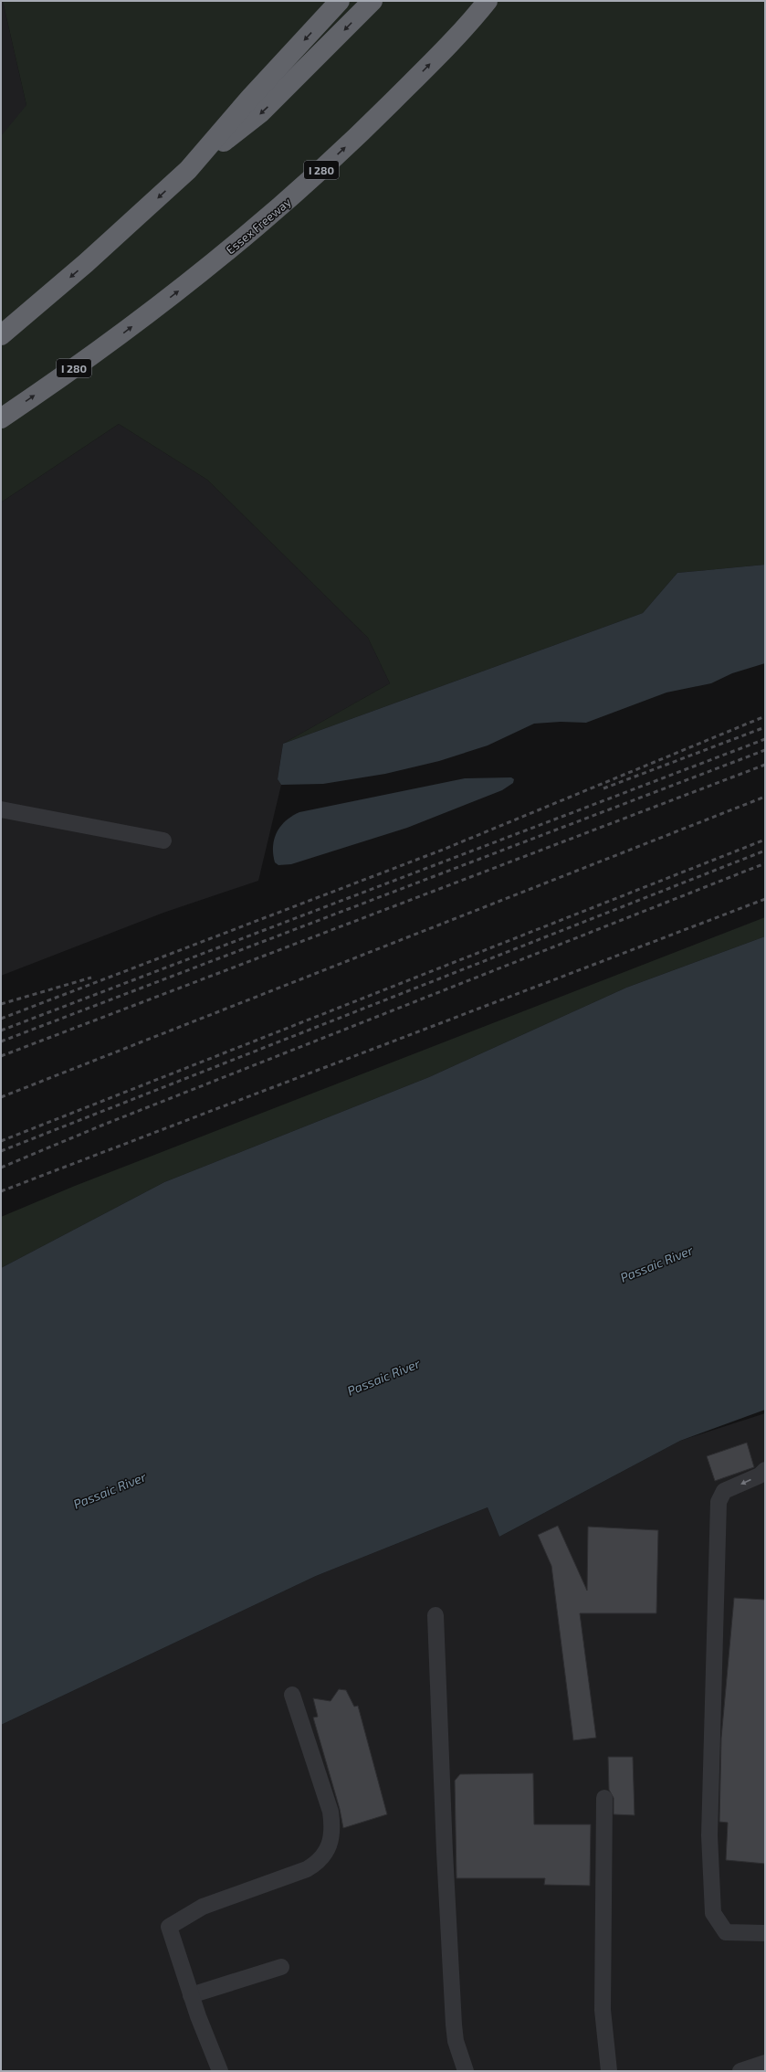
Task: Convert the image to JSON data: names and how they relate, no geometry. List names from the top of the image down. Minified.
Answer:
{"streets":{"highway":["I 280","Essex Freeway"]},"water":["Passaic River"]}
